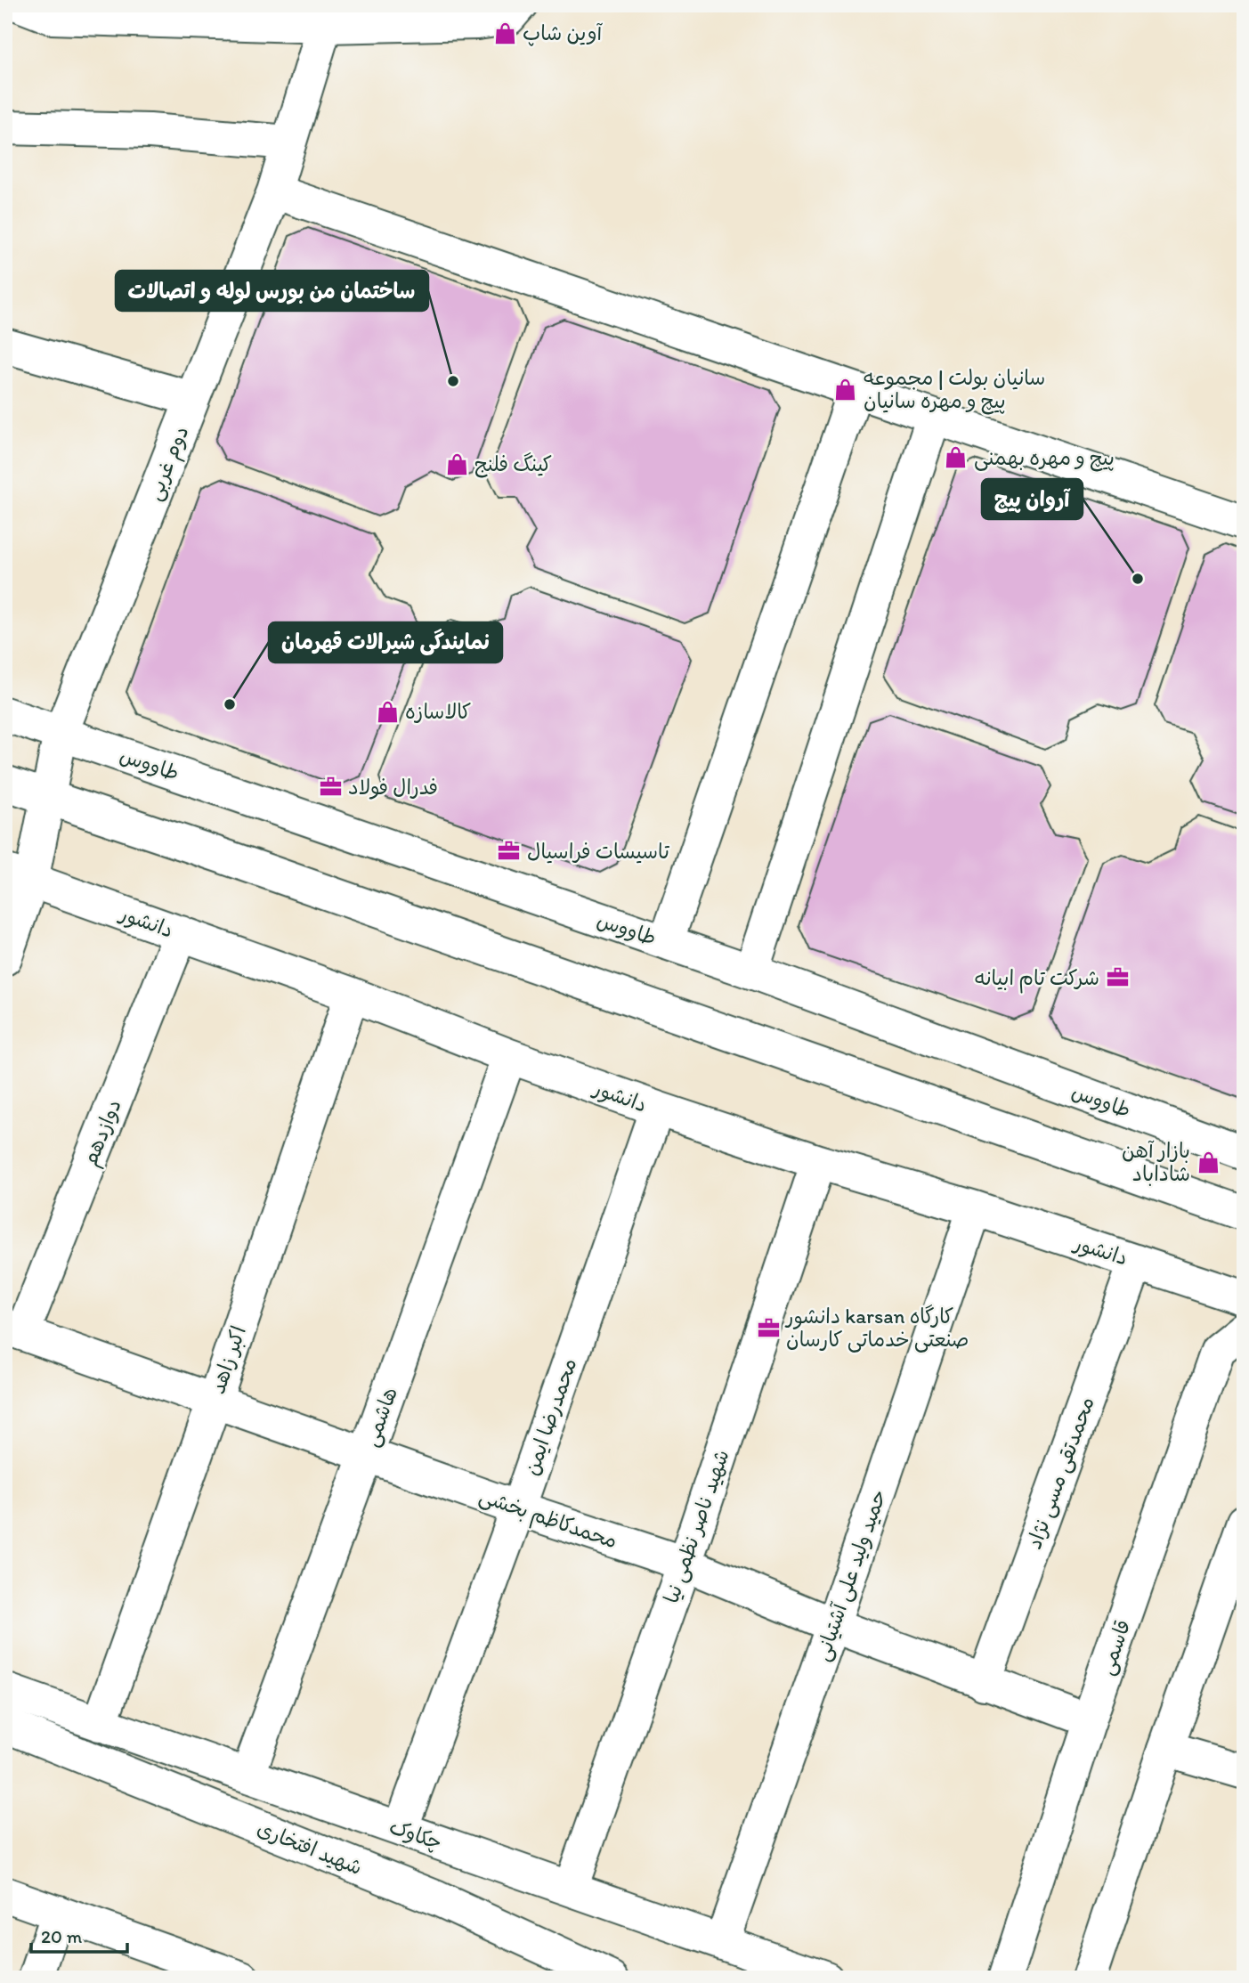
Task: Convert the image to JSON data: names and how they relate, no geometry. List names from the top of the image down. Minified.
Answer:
{"streets":{"street":["دوم غربی","طاووس","دانشور","دوازدهم","اکبر زاهد","هاشمی","محمدرضا ایمن","محمدتقی مسی نژاد","محمدکاظم بخشی","شهید ناصر نظمی نیا","حمید ولید علی آشتیانی","قاسمی","چکاوک","شهید افتخاری"]},"crossings":[["دوم غربی","طاووس"],["دوم غربی","دانشور"],["دانشور","دوازدهم"],["دانشور","اکبر زاهد"],["دانشور","هاشمی"],["دانشور","محمدرضا ایمن"],["دانشور","محمدتقی مسی نژاد"],["دانشور","شهید ناصر نظمی نیا"],["دانشور","حمید ولید علی آشتیانی"],["دوازدهم","محمدکاظم بخشی"],["اکبر زاهد","محمدکاظم بخشی"],["اکبر زاهد","چکاوک"],["هاشمی","محمدکاظم بخشی"],["هاشمی","چکاوک"],["محمدرضا ایمن","محمدکاظم بخشی"],["محمدرضا ایمن","چکاوک"],["محمدتقی مسی نژاد","محمدکاظم بخشی"],["محمدکاظم بخشی","شهید ناصر نظمی نیا"],["محمدکاظم بخشی","حمید ولید علی آشتیانی"],["محمدکاظم بخشی","قاسمی"],["شهید ناصر نظمی نیا","چکاوک"],["حمید ولید علی آشتیانی","چکاوک"]],"places":{"shop":["آوین شاپ","سانیان بولت | مجموعه پیچ و مهره سانیان","پیچ و مهره بهمنی","کینگ فلنج","کالاسازه","بازار آهن شاداباد"],"other":["ساختمان من بورس لوله و اتصالات","آروان پیچ","نمایندگی شیرالات قهرمان"],"office":["فدرال فولاد","تاسیسات فراسیال","شرکت تام ابیانه","دانشور karsan کارگاه صنعتی خدماتی کارسان"]},"scale_bar":"20 m"}
